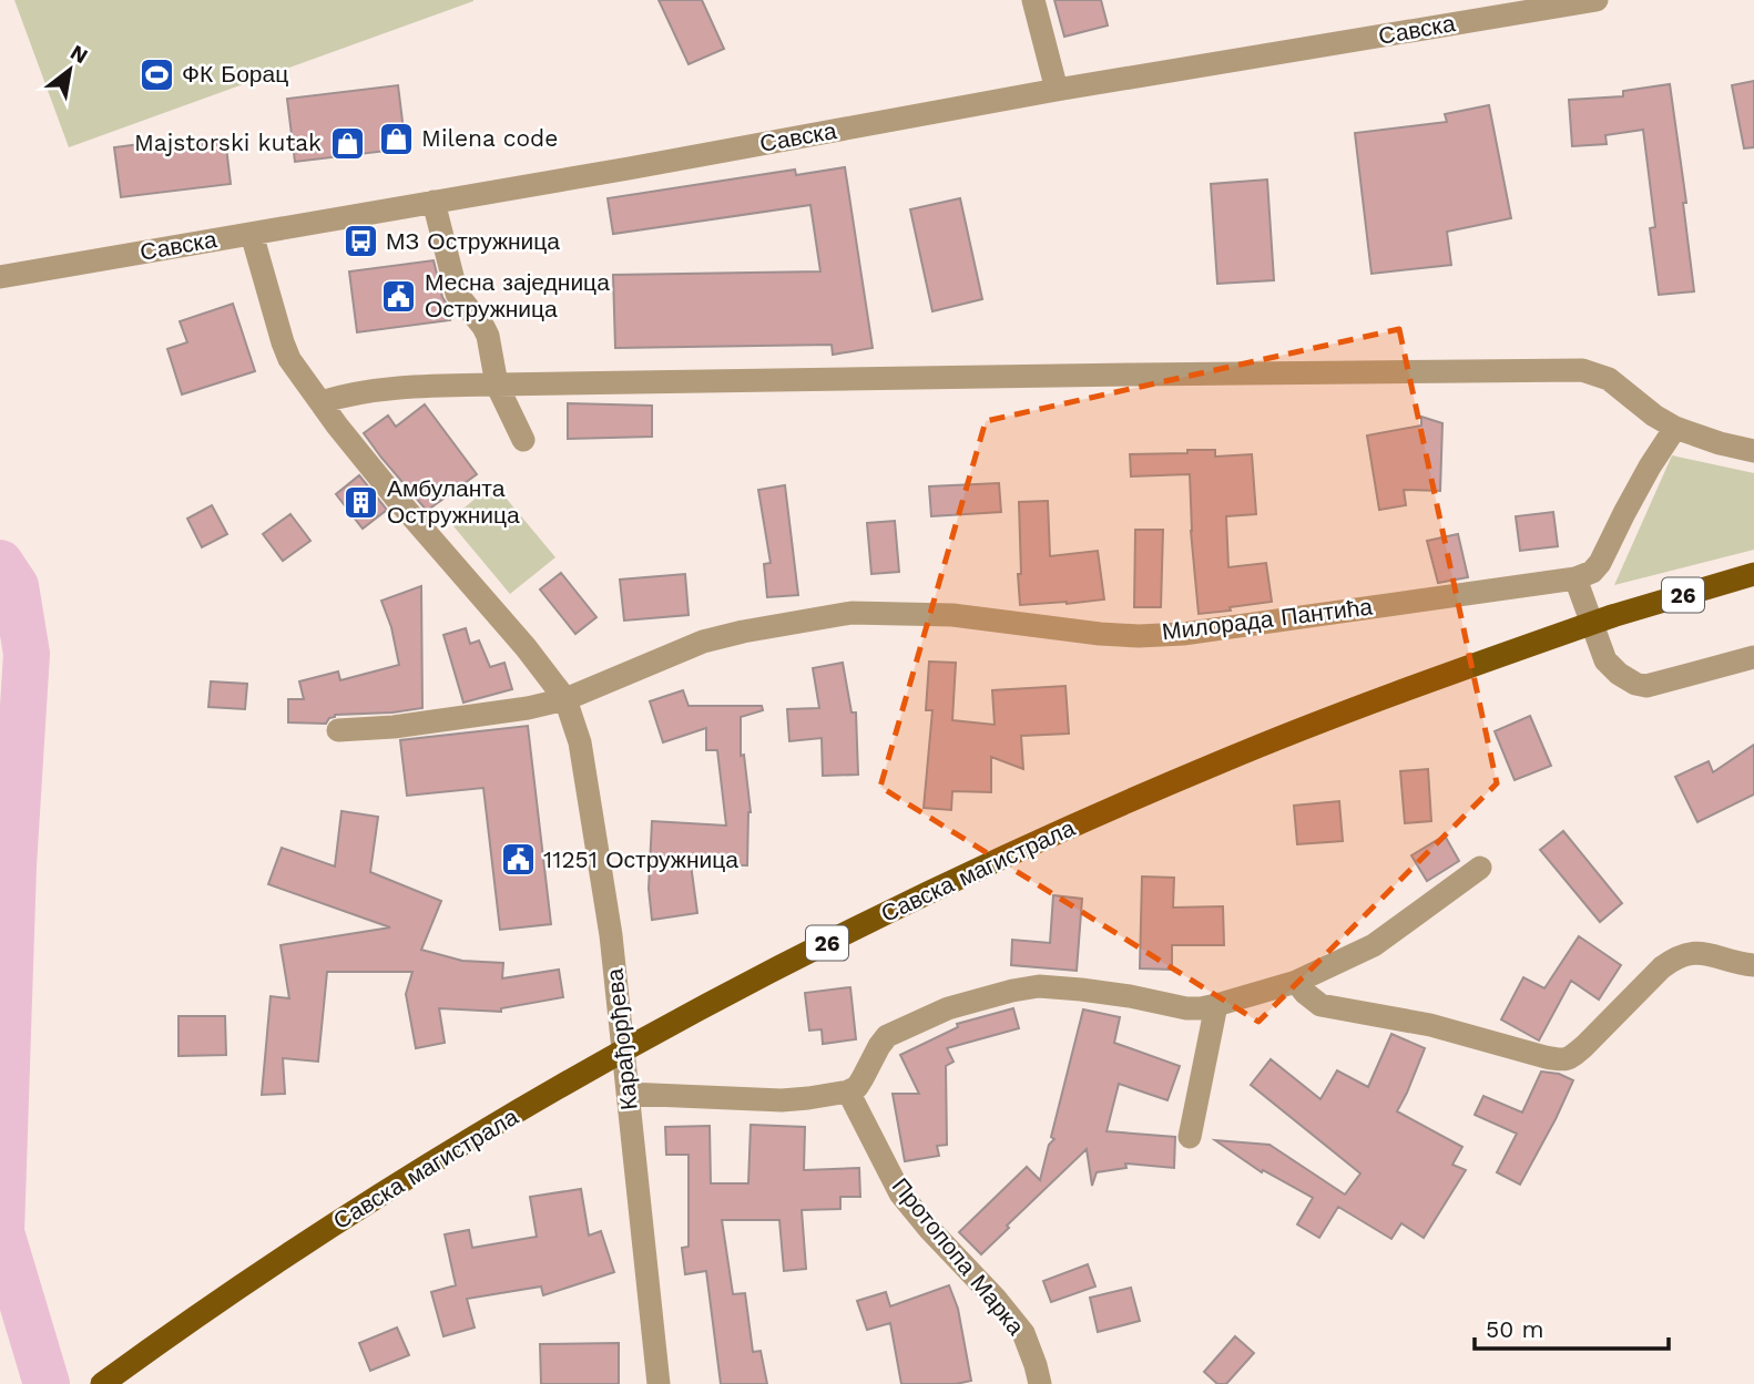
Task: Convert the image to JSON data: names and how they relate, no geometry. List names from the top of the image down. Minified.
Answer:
{"streets":{"main road":["26","Савска магистрала"],"street":["Савска","Милорада Пантића","Карађорђева","Протопопа Марка"]},"crossings":[["Савска","Карађорђева"],["Милорада Пантића","Карађорђева"]],"places":{"sports":["ФК Борац"],"shop":["Milena code","Majstorski kutak"],"bus stop":["МЗ Остружница"],"public building":["Месна заједница Остружница","11251 Остружница"],"building":["Амбуланта Остружница"]},"scale_bar":"50 m","north":"top right"}
